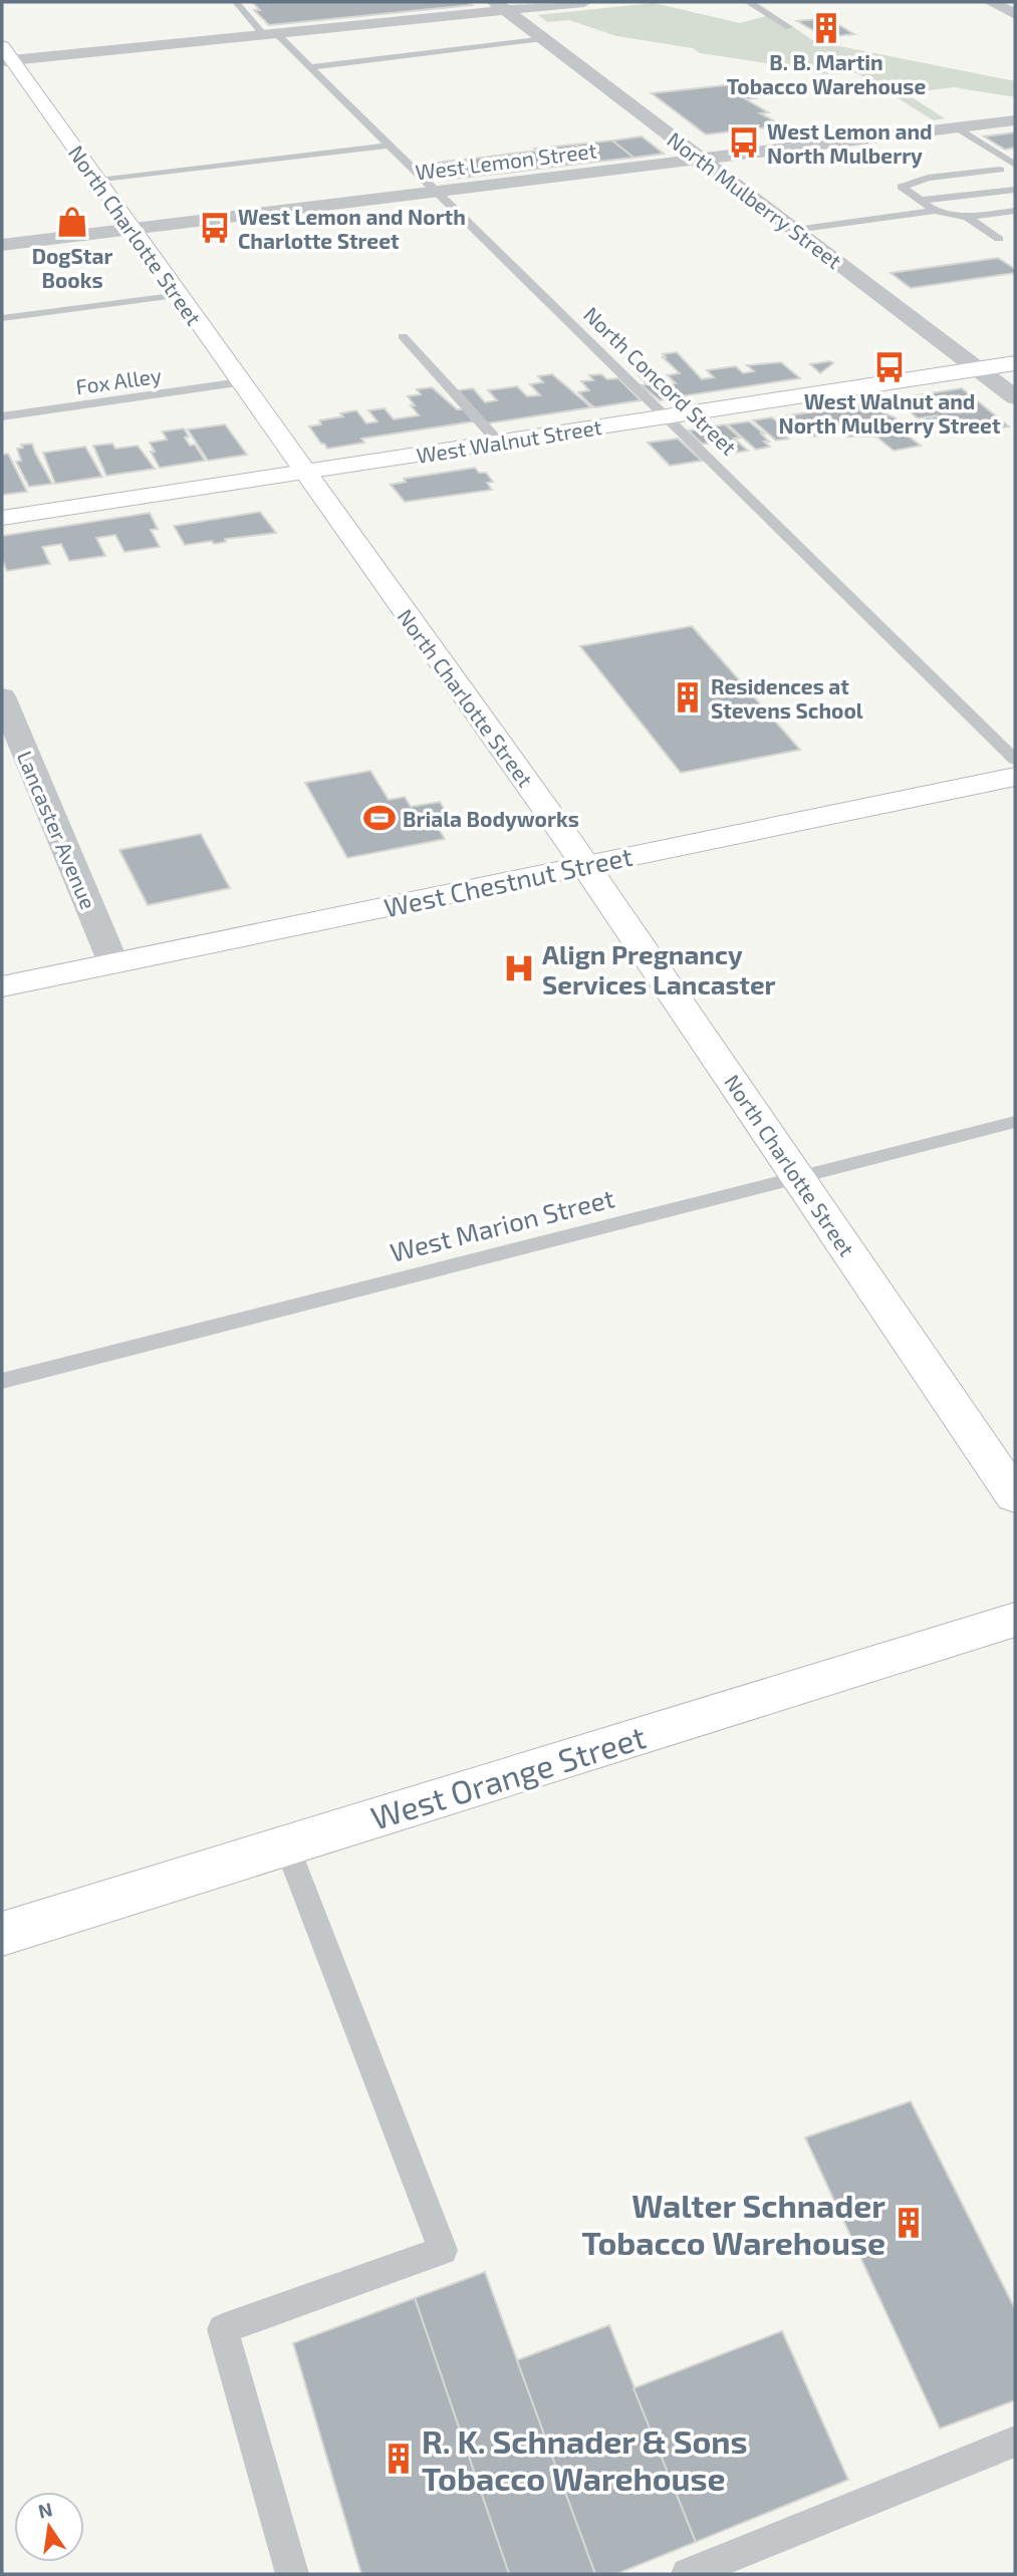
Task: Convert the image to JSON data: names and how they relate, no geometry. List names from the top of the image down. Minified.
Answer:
{"streets":{"main road":["North Charlotte Street","West Walnut Street","West Chestnut Street","West Orange Street"],"street":["West Lemon Street","North Mulberry Street","Lancaster Avenue"],"lane":["Fox Alley","North Concord Street","West Marion Street"]},"crossings":[["West Lemon Street","North Mulberry Street"],["West Lemon Street","North Charlotte Street"],["West Lemon Street","North Concord Street"],["North Mulberry Street","West Walnut Street"],["North Charlotte Street","Fox Alley"],["North Charlotte Street","West Walnut Street"],["North Charlotte Street","West Chestnut Street"],["North Charlotte Street","West Marion Street"],["North Concord Street","West Walnut Street"],["Lancaster Avenue","West Chestnut Street"]],"places":{"building":["B. B. Martin Tobacco Warehouse","Residences at Stevens School","Walter Schnader Tobacco Warehouse","R. K. Schnader & Sons Tobacco Warehouse"],"bus stop":["West Lemon and North Mulberry","West Lemon and North Charlotte Street","West Walnut and North Mulberry Street"],"shop":["DogStar Books"],"sports":["Briala Bodyworks"],"hospital":["Align Pregnancy Services Lancaster"]},"north":"top"}
